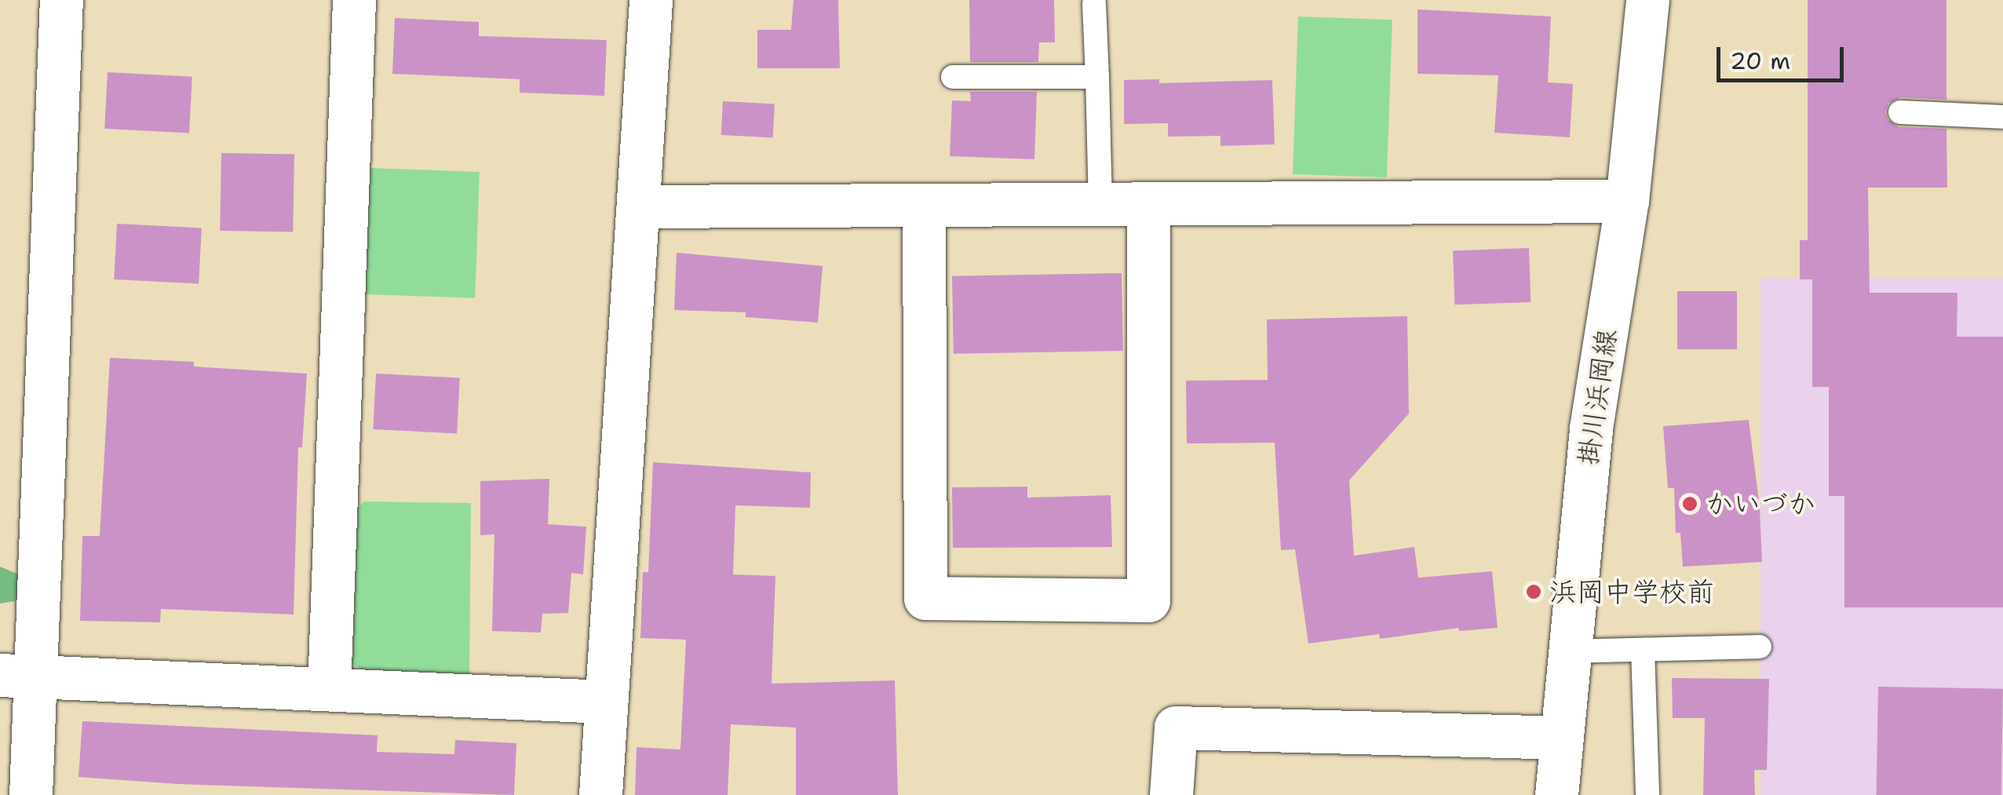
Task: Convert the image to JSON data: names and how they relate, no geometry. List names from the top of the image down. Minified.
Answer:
{"streets":{"street":["掛川浜岡線"]},"places":["かいづか","浜岡中学校前"],"scale_bar":"20 m"}
